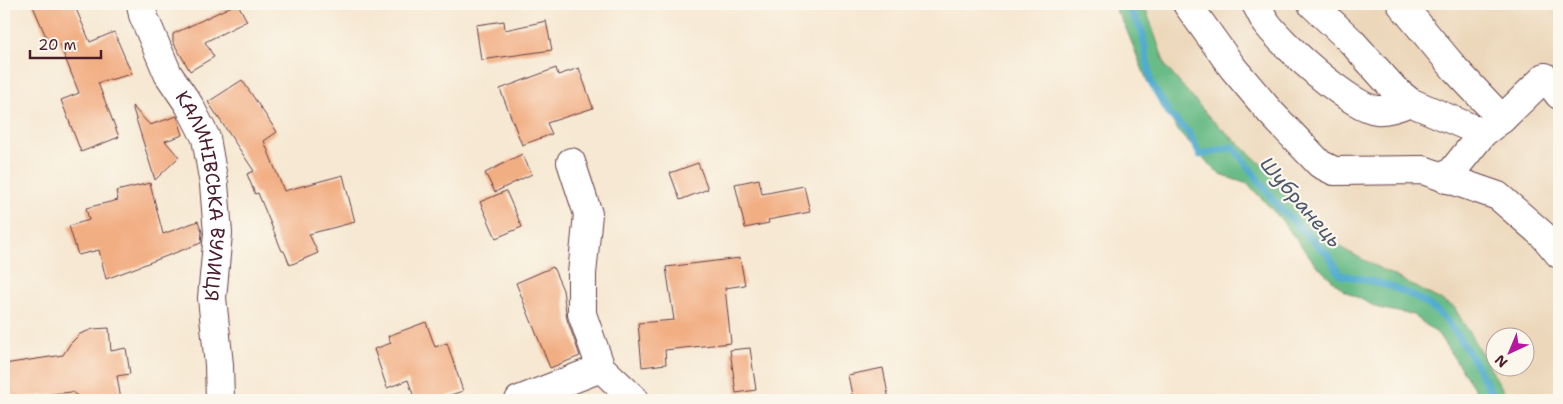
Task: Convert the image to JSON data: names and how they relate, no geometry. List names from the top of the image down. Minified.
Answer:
{"streets":{"street":["КАЛИНІВСЬКА ВУЛИЦЯ"]},"water":["Шубранець"],"scale_bar":"20 m","north":"bottom left"}
